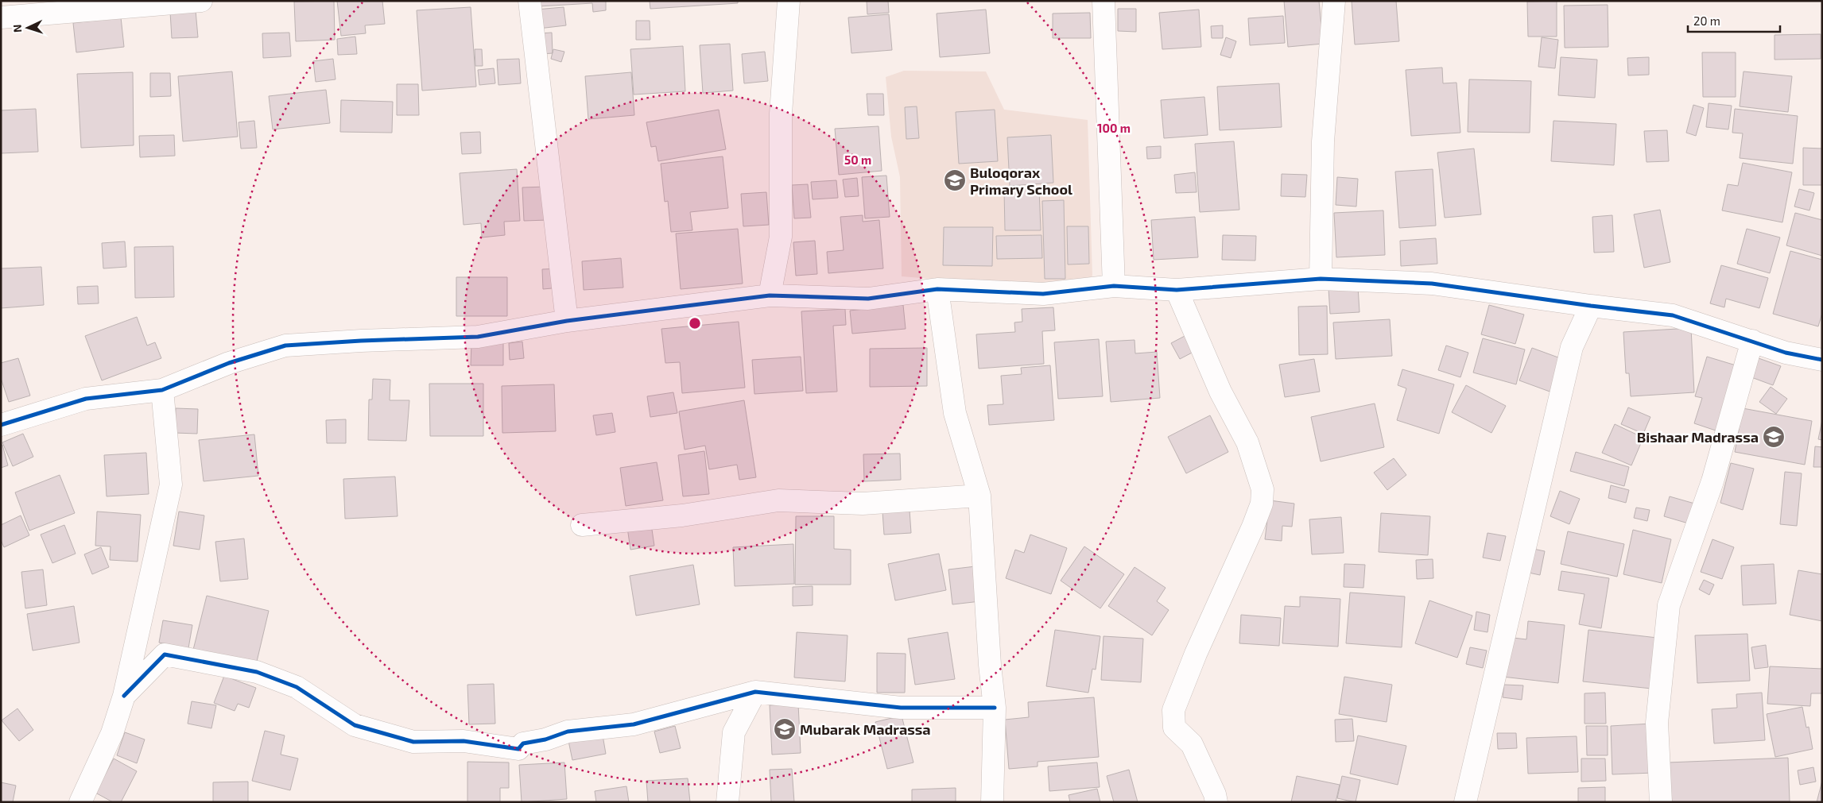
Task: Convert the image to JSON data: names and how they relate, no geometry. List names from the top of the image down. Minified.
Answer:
{"places":{"school or university":["Buloqorax Primary School","Bishaar Madrassa","Mubarak Madrassa"]},"scale_bar":"20 m","north":"left","rings":["100 m","50 m"]}
